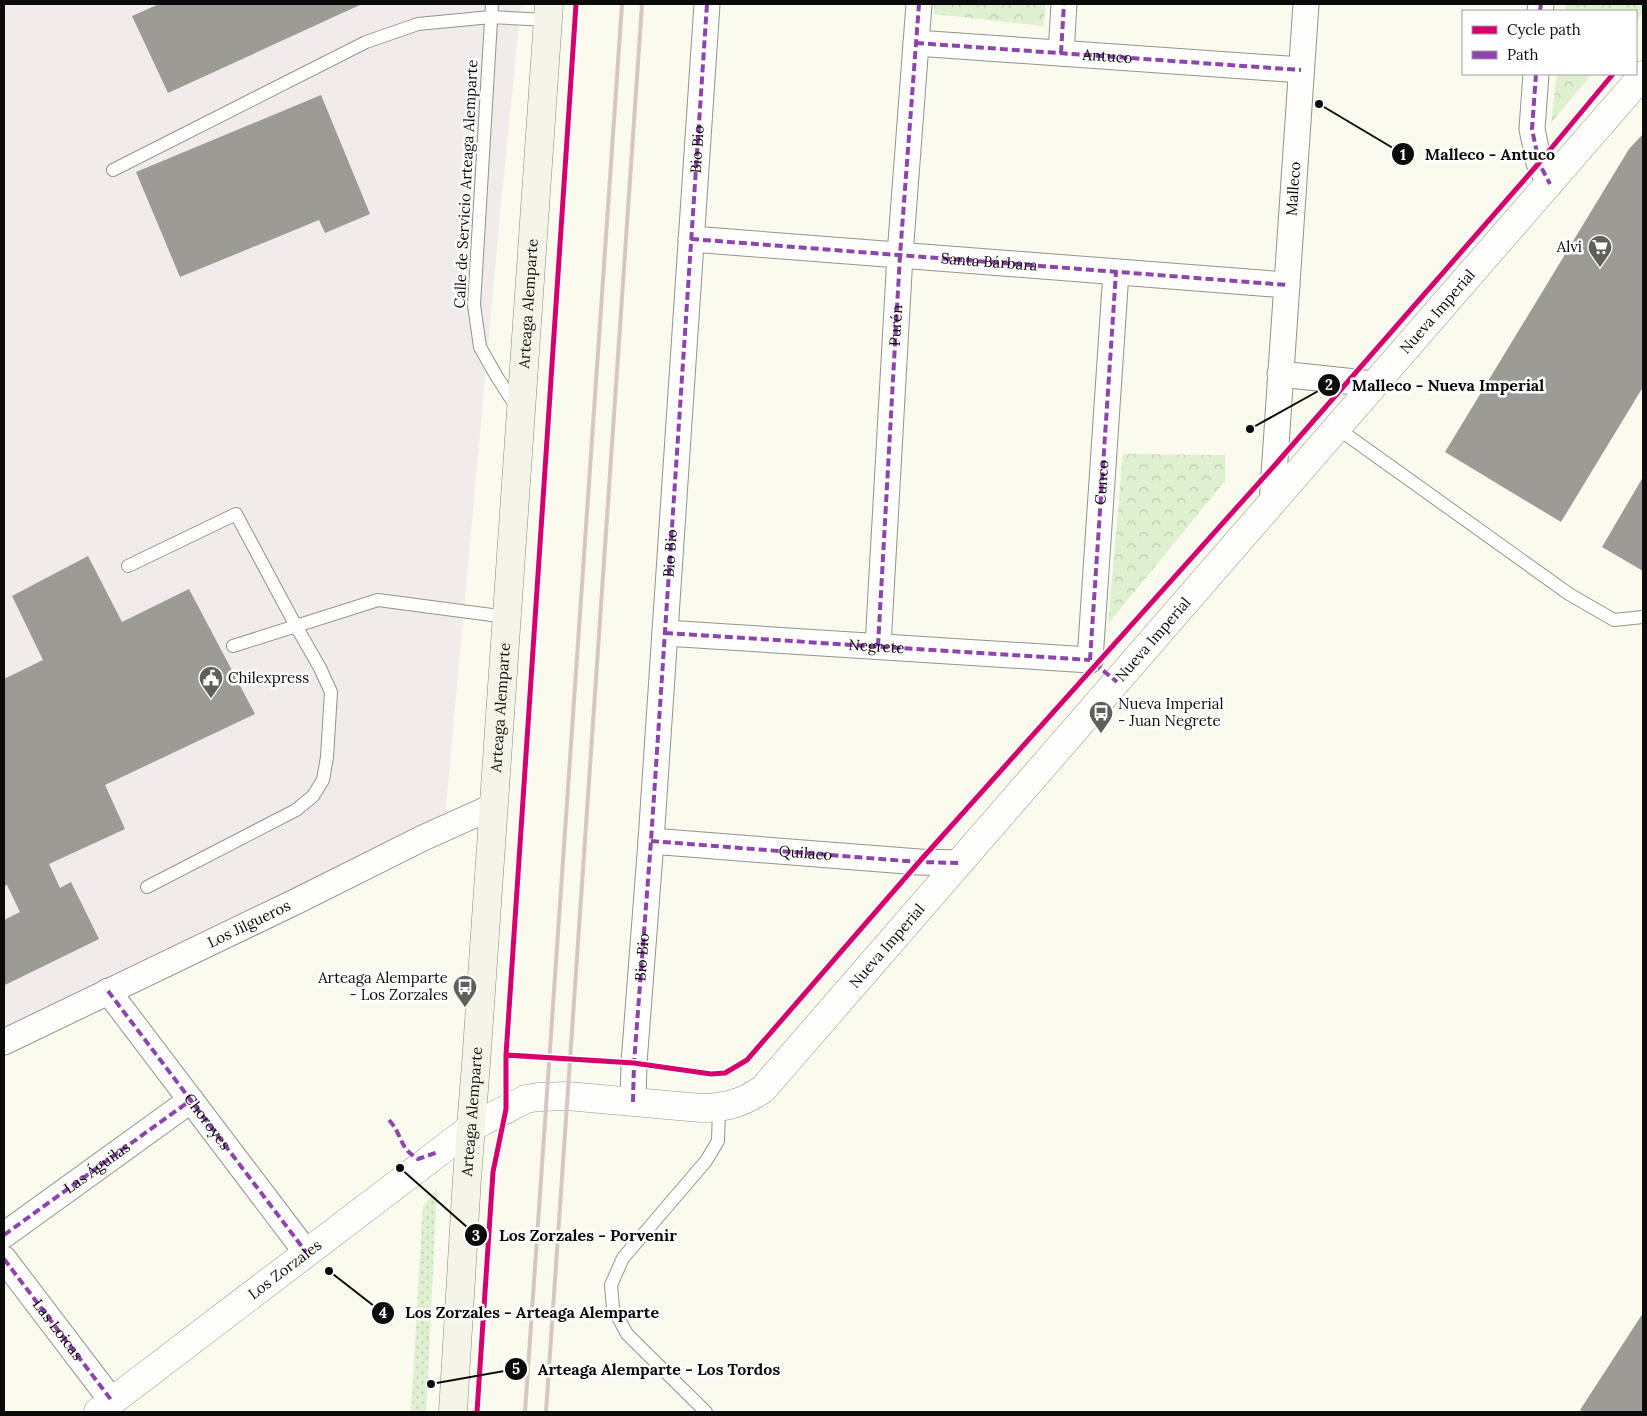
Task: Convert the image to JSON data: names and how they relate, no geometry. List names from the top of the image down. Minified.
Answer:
{"streets":{"main road":["Arteaga Alemparte"],"street":["Antuco","Bio Bio","Malleco","Santa Bárbara","Nueva Imperial","Purén","Cunco","Negrete","Quilaco","Los Jilgueros","Choroyes","Las Águilas","Los Zorzales","Las Loicas"],"lane":["Calle de Servicio Arteaga Alemparte"]},"crossings":[["Antuco","Malleco"],["Antuco","Purén"],["Bio Bio","Santa Bárbara"],["Bio Bio","Nueva Imperial"],["Bio Bio","Negrete"],["Bio Bio","Quilaco"],["Calle de Servicio Arteaga Alemparte","Arteaga Alemparte"],["Malleco","Santa Bárbara"],["Malleco","Nueva Imperial"],["Santa Bárbara","Purén"],["Santa Bárbara","Cunco"],["Arteaga Alemparte","Nueva Imperial"],["Arteaga Alemparte","Los Jilgueros"],["Arteaga Alemparte","Los Zorzales"],["Nueva Imperial","Quilaco"],["Nueva Imperial","Los Zorzales"],["Purén","Negrete"],["Cunco","Negrete"],["Los Jilgueros","Choroyes"],["Choroyes","Las Águilas"],["Choroyes","Los Zorzales"],["Los Zorzales","Las Loicas"]],"places":{"other":["Malleco - Antuco","Malleco - Nueva Imperial","Los Zorzales - Porvenir","Los Zorzales - Arteaga Alemparte","Arteaga Alemparte - Los Tordos"],"supermarket":["Alvi"],"public building":["Chilexpress"],"bus stop":["Nueva Imperial - Juan Negrete","Arteaga Alemparte - Los Zorzales"]},"legend":["Cycle path","Path"]}
